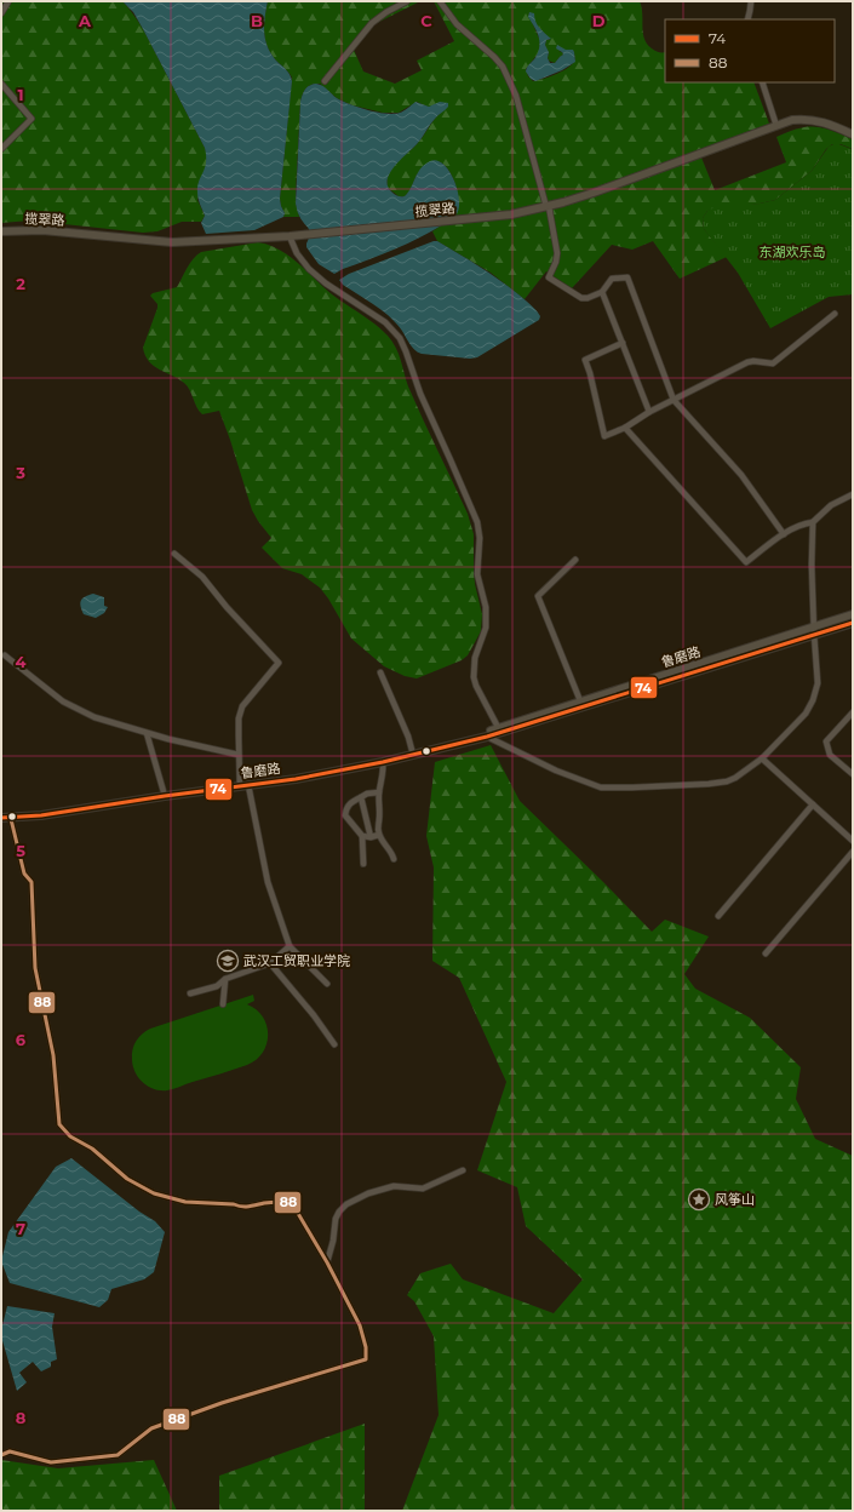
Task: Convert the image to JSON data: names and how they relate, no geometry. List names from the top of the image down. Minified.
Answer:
{"streets":{"street":["揽翠路","鲁磨路"]},"parks":["东湖欢乐岛"],"places":{"school or university":["武汉工贸职业学院"],"place":["风筝山"]},"lines":["transit line 74","transit line 88"],"legend":["74","88"],"grid":{"columns":["A","B","C","D"],"rows":["1","2","3","4","5","6","7","8"]}}
